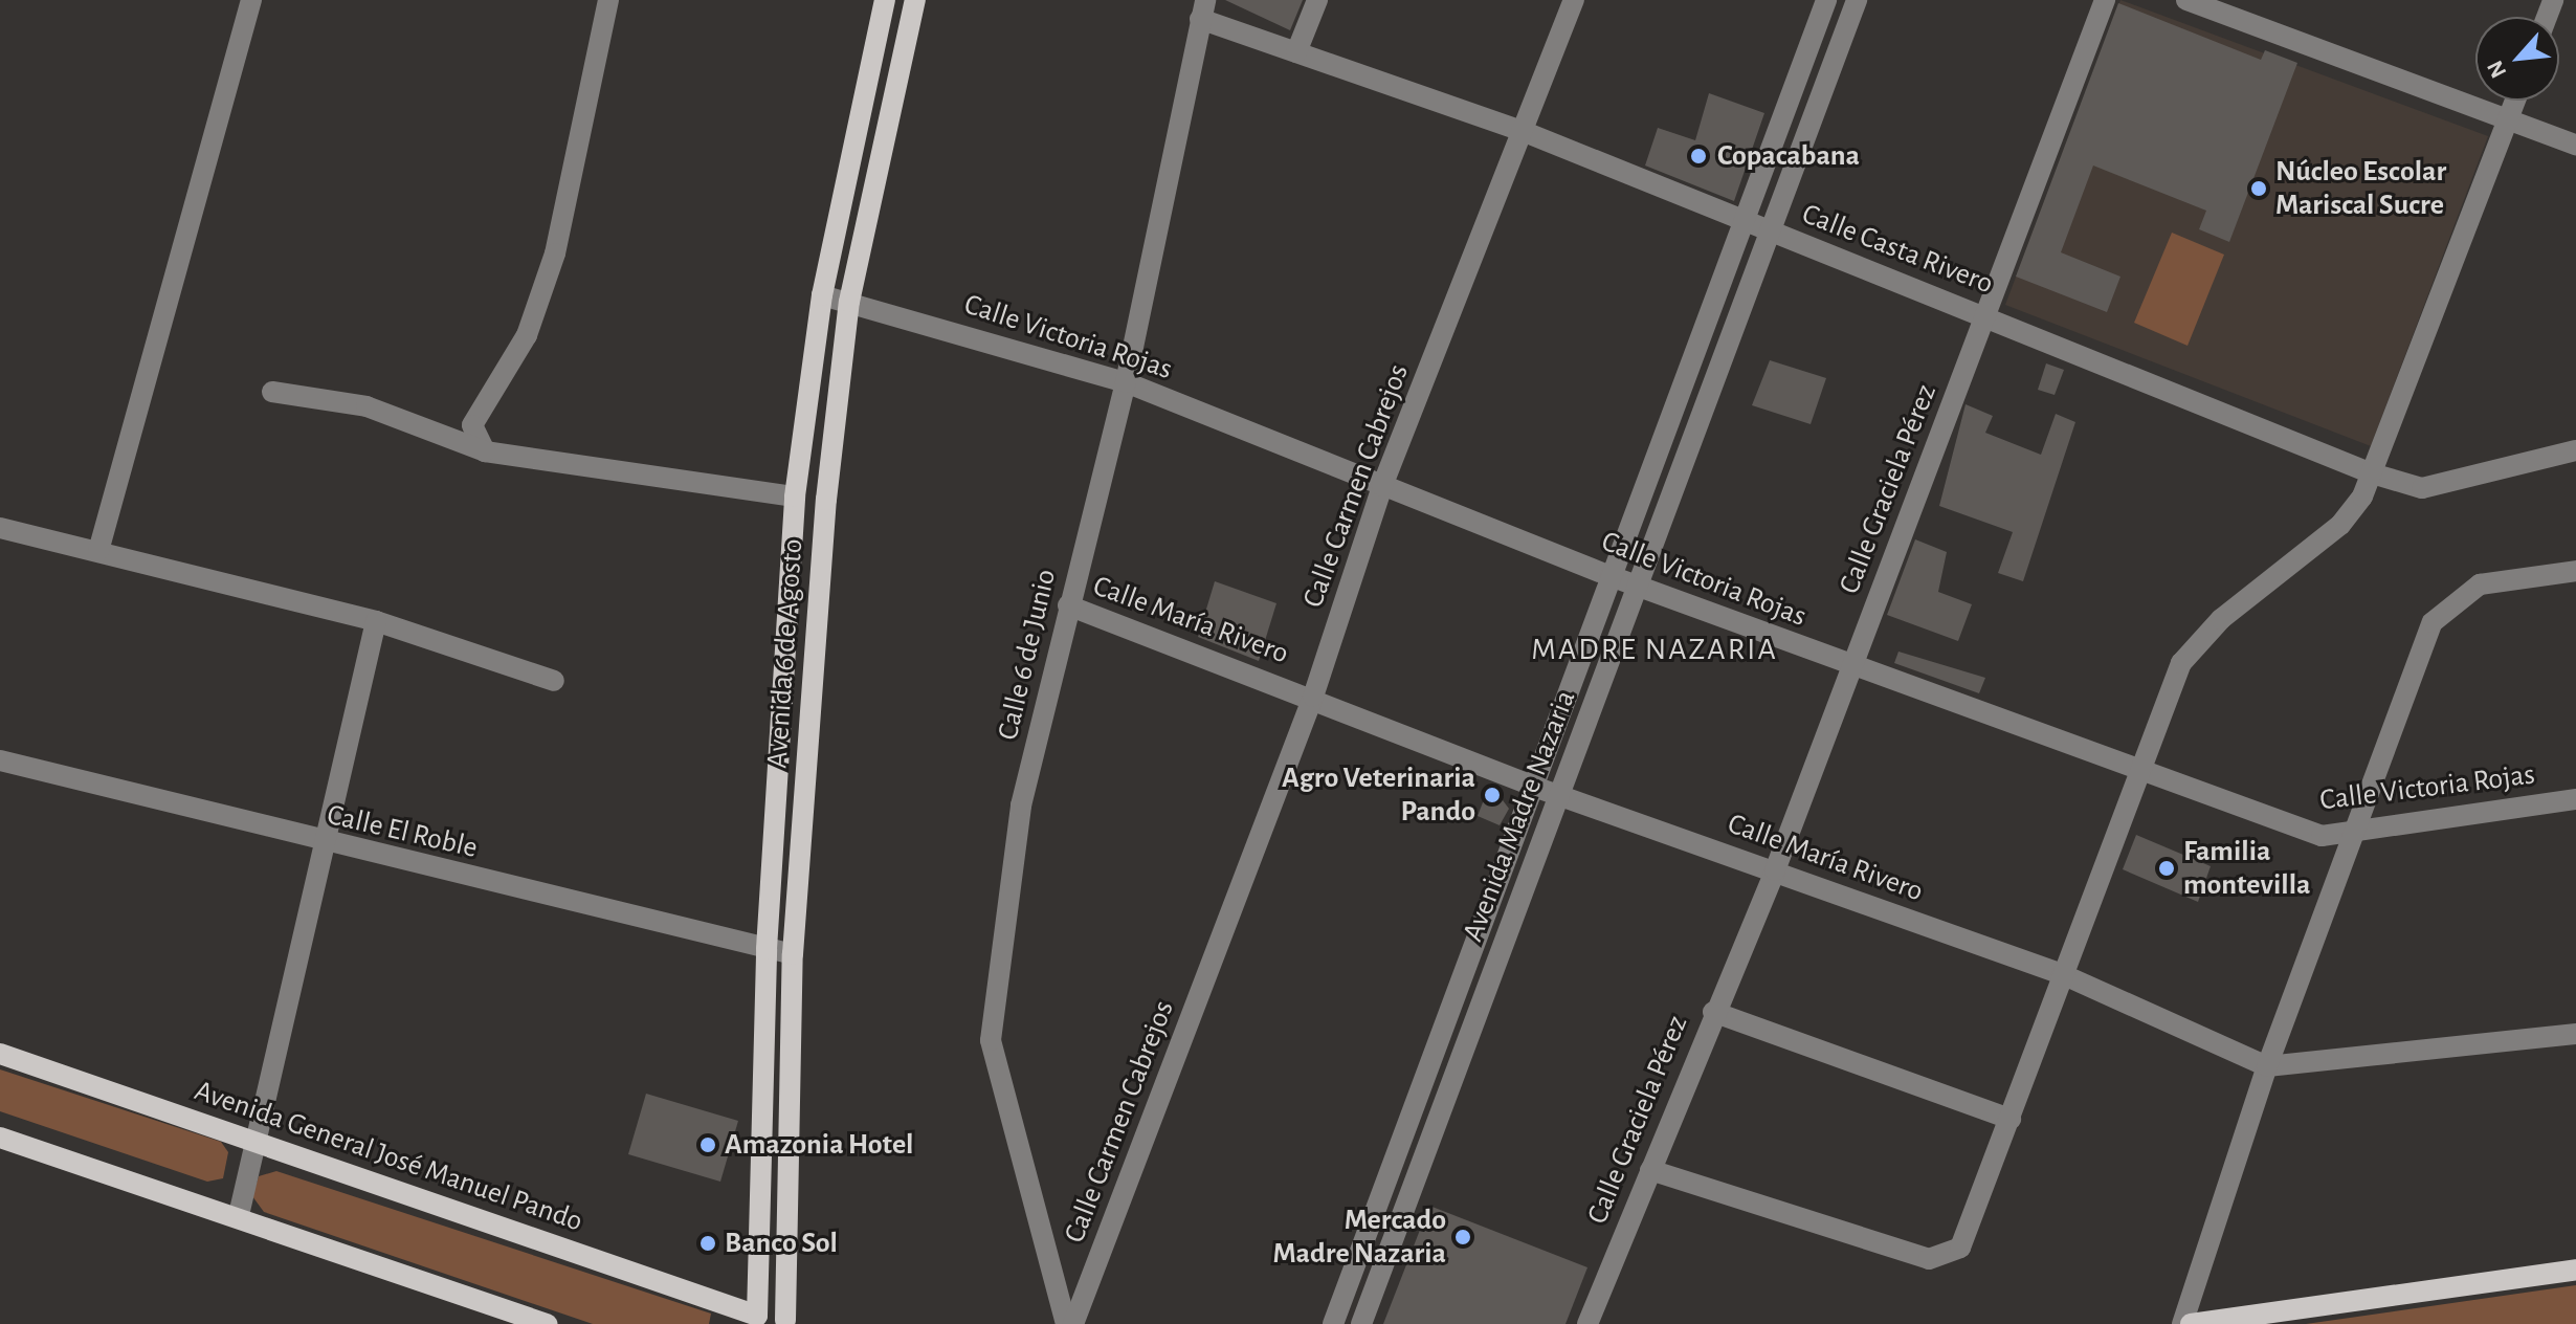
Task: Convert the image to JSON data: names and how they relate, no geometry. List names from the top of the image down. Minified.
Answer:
{"streets":{"main road":["Avenida 6 de Agosto","Avenida General José Manuel Pando"],"street":["Calle Casta Rivero","Calle Victoria Rojas","Calle Carmen Cabrejos","Calle Graciela Pérez","Calle María Rivero","Calle 6 de Junio","Avenida Madre Nazaria","Calle El Roble"]},"crossings":[["Calle Casta Rivero","Calle Carmen Cabrejos"],["Calle Casta Rivero","Calle Graciela Pérez"],["Calle Casta Rivero","Calle 6 de Junio"],["Calle Casta Rivero","Avenida Madre Nazaria"],["Calle Victoria Rojas","Calle Carmen Cabrejos"],["Calle Victoria Rojas","Calle Graciela Pérez"],["Calle Victoria Rojas","Avenida 6 de Agosto"],["Calle Victoria Rojas","Calle 6 de Junio"],["Calle Victoria Rojas","Avenida Madre Nazaria"],["Calle Carmen Cabrejos","Calle María Rivero"],["Calle Graciela Pérez","Calle María Rivero"],["Calle María Rivero","Calle 6 de Junio"],["Calle María Rivero","Avenida Madre Nazaria"],["Avenida 6 de Agosto","Calle El Roble"],["Avenida 6 de Agosto","Avenida General José Manuel Pando"]],"districts":["MADRE NAZARIA"],"places":["Copacabana","Núcleo Escolar Mariscal Sucre","Agro Veterinaria Pando","Familia montevilla","Amazonia Hotel","Mercado Madre Nazaria","Banco Sol"],"north":"bottom left"}
